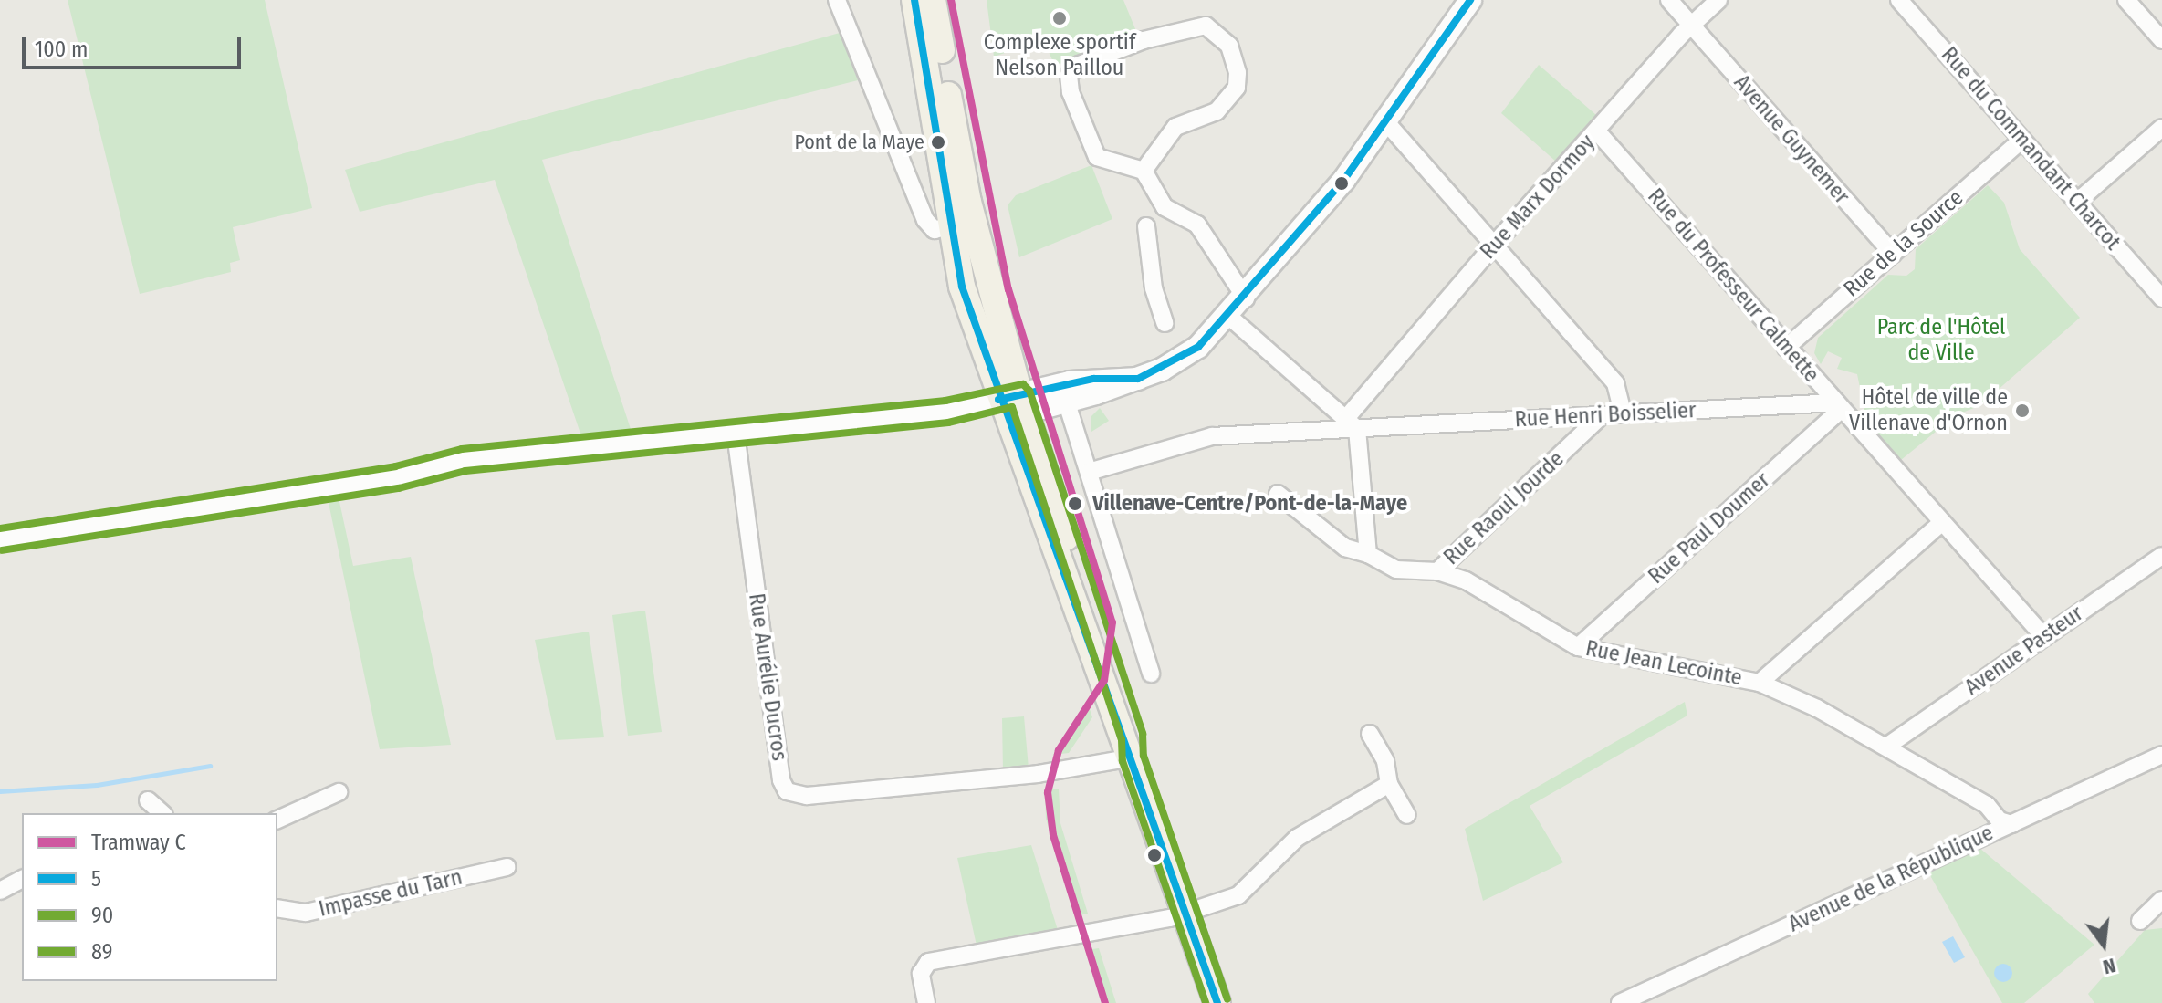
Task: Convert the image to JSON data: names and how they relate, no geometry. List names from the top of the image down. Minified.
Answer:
{"streets":{"street":["Avenue Guynemer","Rue du Commandant Charcot","Rue Marx Dormoy","Rue de la Source","Rue du Professeur Calmette","Rue Henri Boisselier","Rue Raoul Jourde","Rue Paul Doumer","Avenue Pasteur","Rue Jean Lecointe","Rue Aurélie Ducros","Avenue de la République","Impasse du Tarn"]},"crossings":[["Avenue Guynemer","Rue Marx Dormoy"],["Avenue Guynemer","Rue de la Source"],["Rue du Commandant Charcot","Rue de la Source"],["Rue Marx Dormoy","Rue du Professeur Calmette"],["Rue Marx Dormoy","Rue Henri Boisselier"],["Rue de la Source","Rue du Professeur Calmette"],["Rue du Professeur Calmette","Rue Henri Boisselier"],["Rue du Professeur Calmette","Rue Paul Doumer"],["Rue du Professeur Calmette","Avenue Pasteur"],["Rue Henri Boisselier","Rue Raoul Jourde"],["Rue Henri Boisselier","Rue Paul Doumer"],["Rue Raoul Jourde","Rue Jean Lecointe"],["Rue Paul Doumer","Rue Jean Lecointe"],["Avenue Pasteur","Rue Jean Lecointe"],["Rue Jean Lecointe","Avenue de la République"]],"parks":["Parc de l'Hôtel de Ville"],"places":["Complexe sportif Nelson Paillou","Pont de la Maye","Hôtel de ville de Villenave d'Ornon","Villenave-Centre/Pont-de-la-Maye"],"lines":["tram line C","transit line 5","transit line 89","transit line 90"],"legend":["Tramway C","5","90","89"],"scale_bar":"100 m","north":"bottom"}
